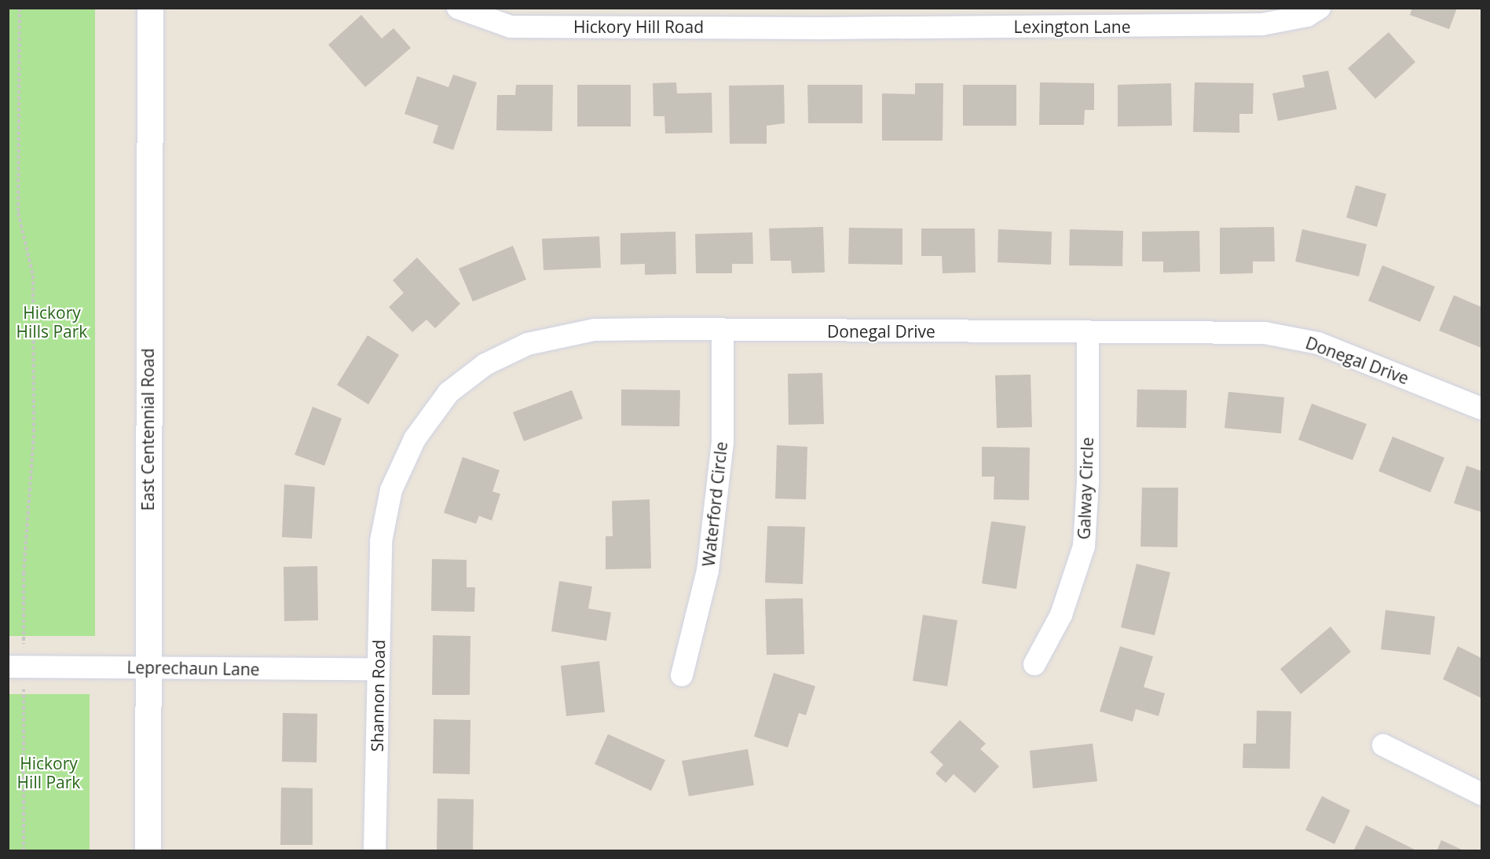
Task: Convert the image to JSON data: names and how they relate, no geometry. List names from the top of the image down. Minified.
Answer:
{"streets":{"street":["Hickory Hill Road","Lexington Lane","Donegal Drive","East Centennial Road","Galway Circle","Waterford Circle","Leprechaun Lane","Shannon Road"]},"crossings":[["Hickory Hill Road","Lexington Lane"],["Donegal Drive","Galway Circle"],["Donegal Drive","Waterford Circle"],["Donegal Drive","Shannon Road"],["East Centennial Road","Leprechaun Lane"],["Leprechaun Lane","Shannon Road"]],"parks":["Hickory Hills Park","Hickory Hill Park"]}
